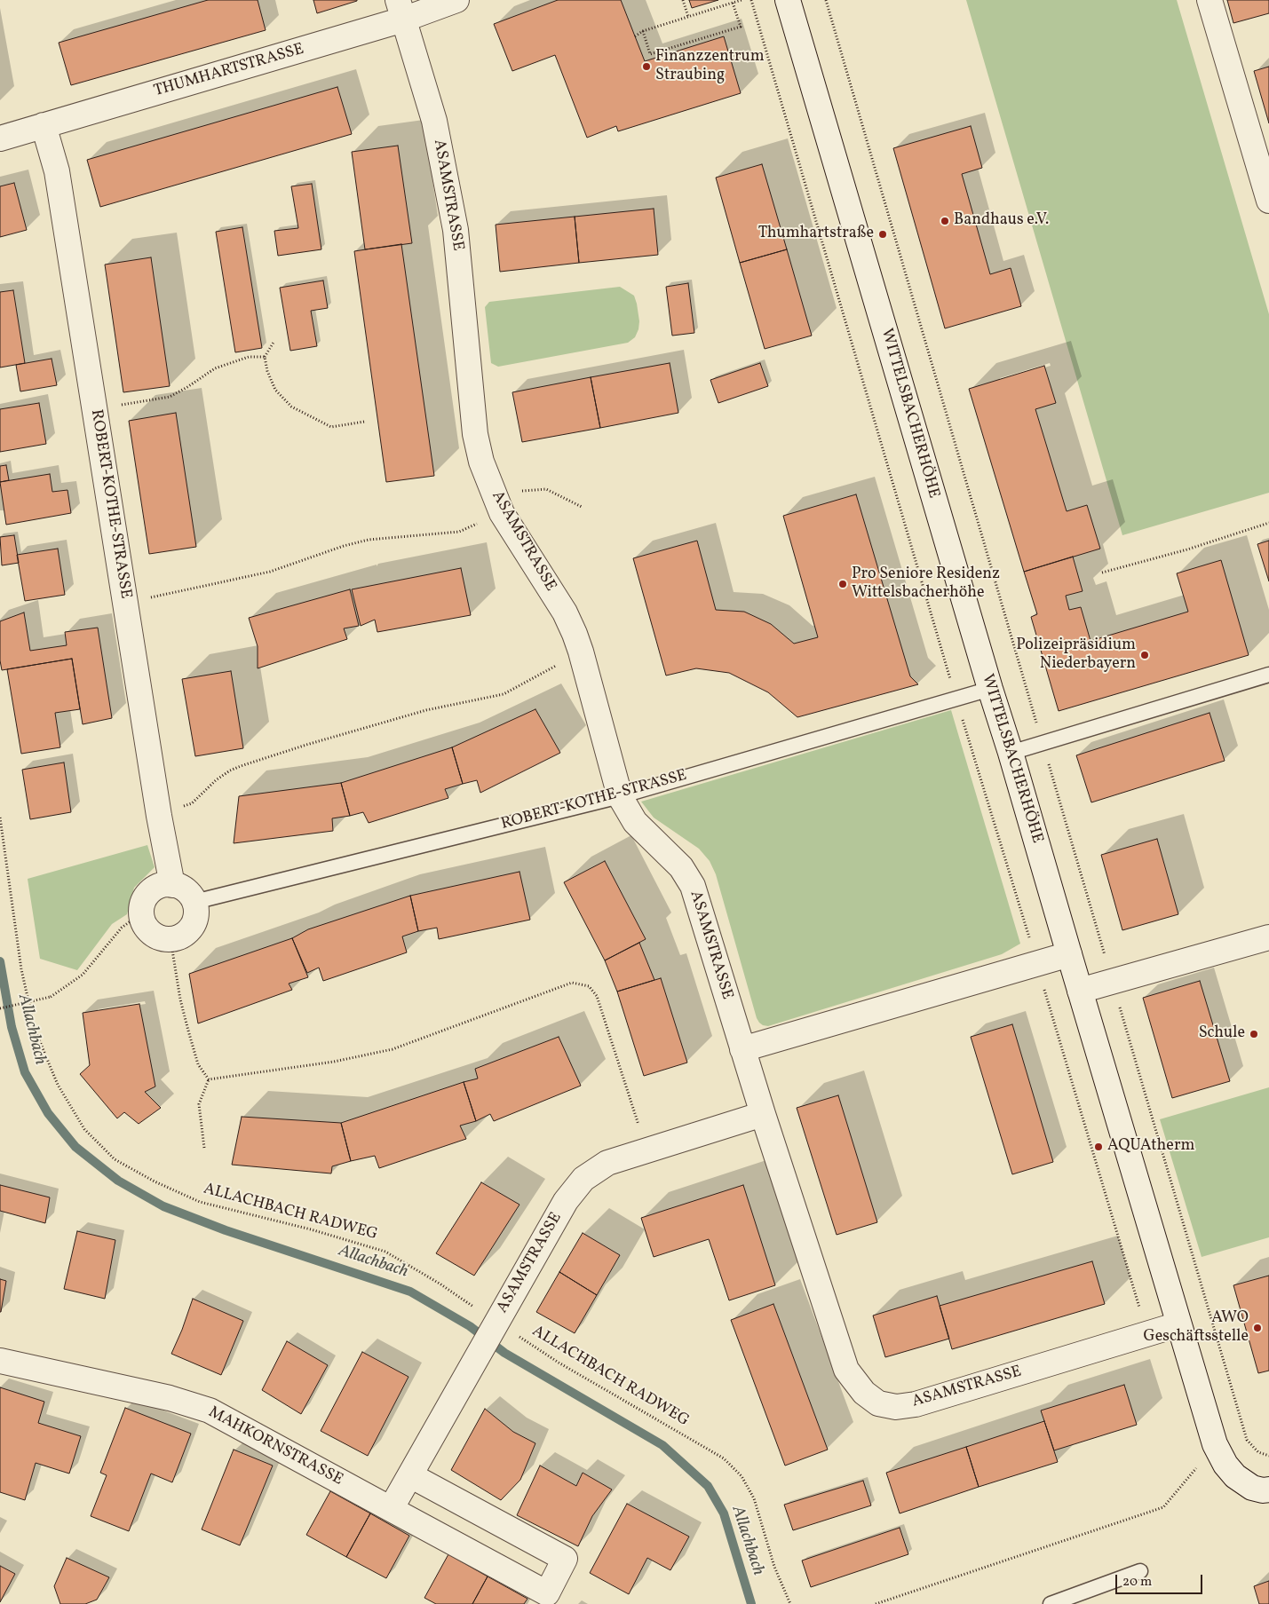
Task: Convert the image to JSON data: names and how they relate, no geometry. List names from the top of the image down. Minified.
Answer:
{"streets":{"street":["THUMHARTSTRASSE","ASAMSTRASSE","WITTELSBACHERHÖHE","ROBERT-KOTHE-STRASSE","MAHKORNSTRASSE"],"path":["ALLACHBACH RADWEG"]},"crossings":[["THUMHARTSTRASSE","ASAMSTRASSE"],["THUMHARTSTRASSE","ROBERT-KOTHE-STRASSE"],["ASAMSTRASSE","WITTELSBACHERHÖHE"],["ASAMSTRASSE","ROBERT-KOTHE-STRASSE"],["ASAMSTRASSE","ALLACHBACH RADWEG"],["WITTELSBACHERHÖHE","ROBERT-KOTHE-STRASSE"]],"water":["Allachbach"],"places":["Finanzzentrum Straubing","Bandhaus e.V.","Thumhartstraße","Pro Seniore Residenz Wittelsbacherhöhe","Polizeipräsidium Niederbayern","Schule","AQUAtherm","AWO Geschäftsstelle"],"scale_bar":"20 m"}
